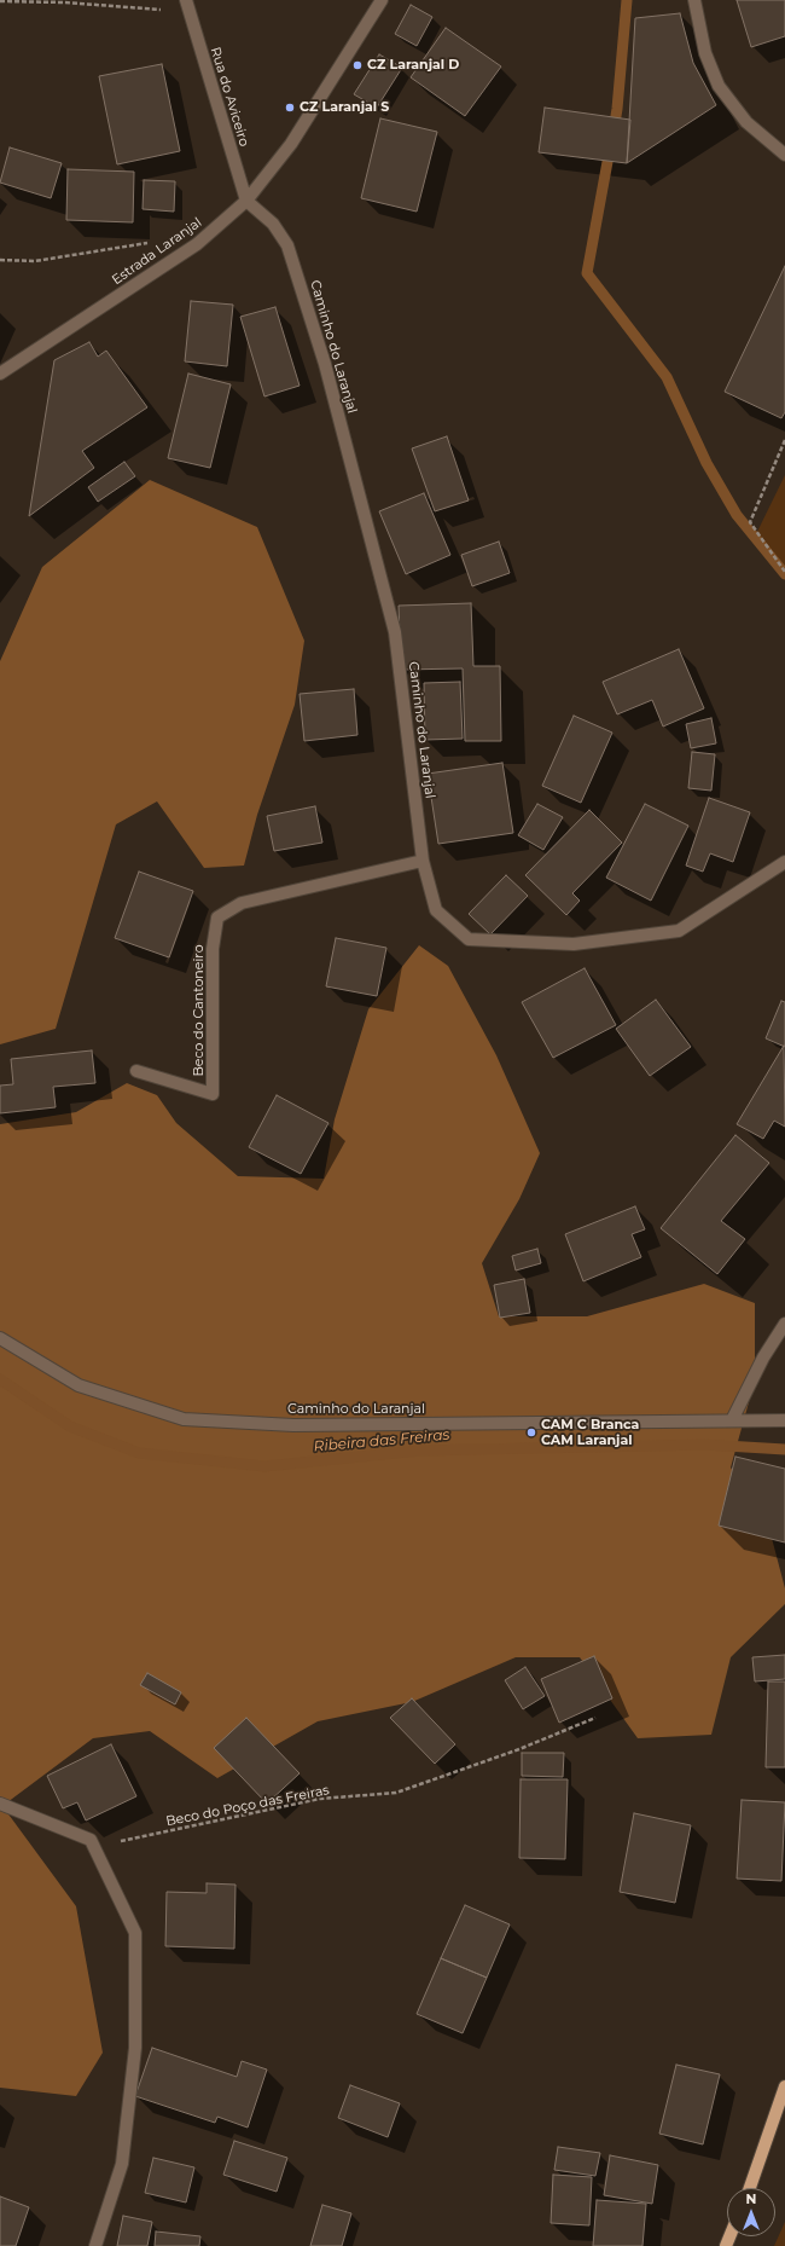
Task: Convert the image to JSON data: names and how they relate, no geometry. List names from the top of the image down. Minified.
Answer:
{"streets":{"street":["Rua do Aviceiro","Estrada Laranjal","Caminho do Laranjal","Beco do Cantoneiro"],"path":["Beco do Poço das Freiras"]},"crossings":[["Rua do Aviceiro","Estrada Laranjal"],["Rua do Aviceiro","Caminho do Laranjal"],["Estrada Laranjal","Caminho do Laranjal"],["Caminho do Laranjal","Beco do Cantoneiro"]],"water":["Ribeira das Freiras"],"places":["CZ Laranjal D","CZ Laranjal S","CAM C Branca CAM Laranjal"],"north":"top"}
